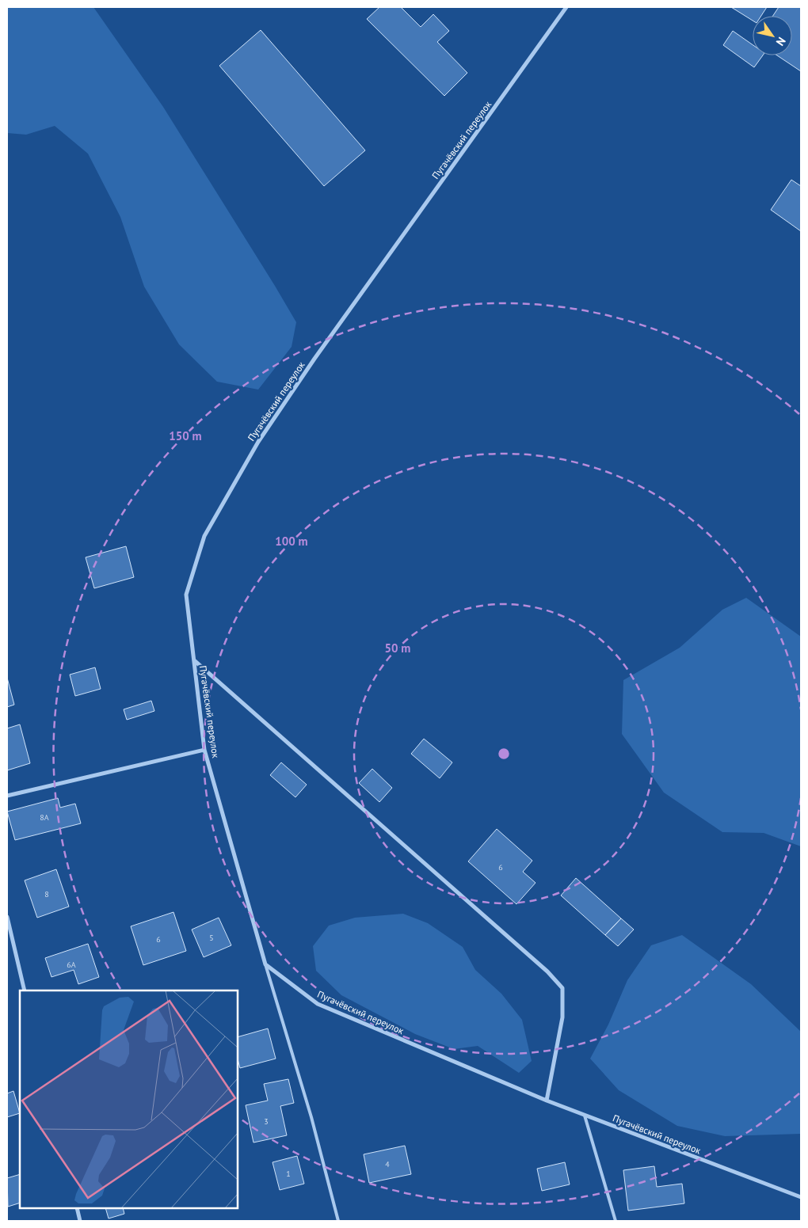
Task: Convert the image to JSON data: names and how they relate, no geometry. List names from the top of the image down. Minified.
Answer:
{"streets":{"street":["Пугачёвский переулок"]},"house_numbers":["8А","6","8","5","6","6А","3","4","1"],"north":"bottom right","rings":["150 m","100 m","50 m"]}
